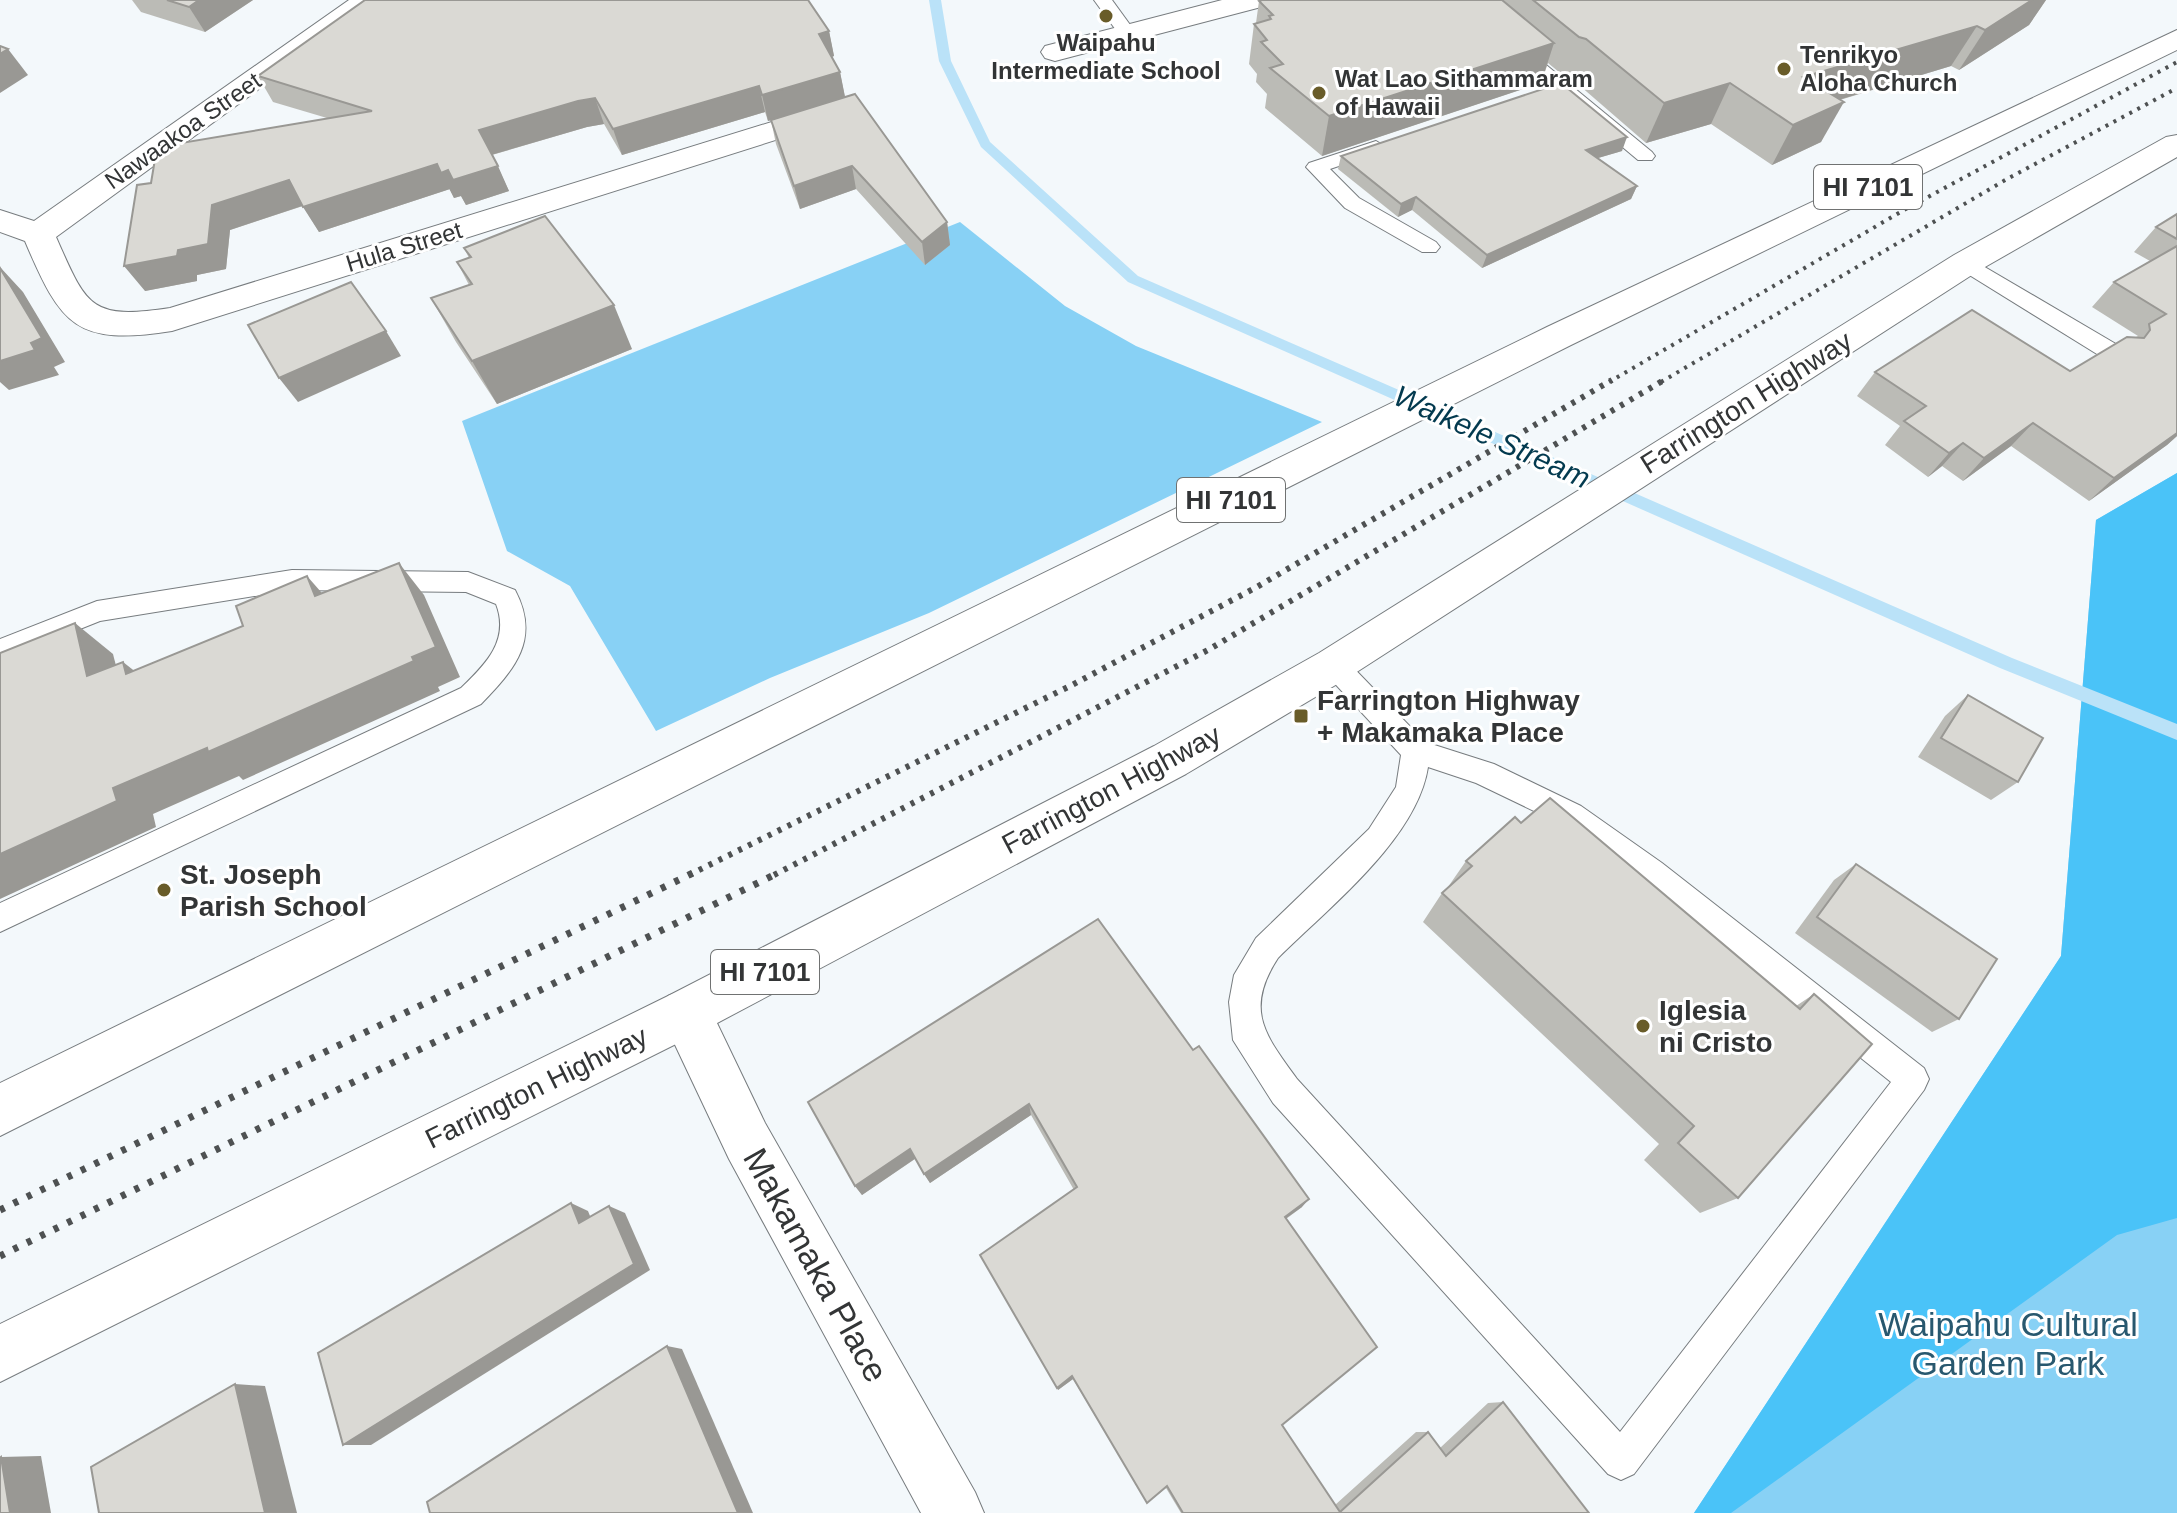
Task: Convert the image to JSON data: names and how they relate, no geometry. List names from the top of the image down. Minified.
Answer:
{"streets":{"main road":["Nawaakoa Street","HI 7101","Hula Street","Farrington Highway","Makamaka Place"]},"crossings":[["Nawaakoa Street","Hula Street"],["Farrington Highway","Makamaka Place"]],"water":["Waikele Stream"],"parks":["Waipahu Cultural Garden Park"],"places":{"other":["Waipahu Intermediate School","Tenrikyo Aloha Church","Wat Lao Sithammaram of Hawaii","St. Joseph Parish School","Iglesia ni Cristo"],"transit":["Farrington Highway + Makamaka Place"]}}
